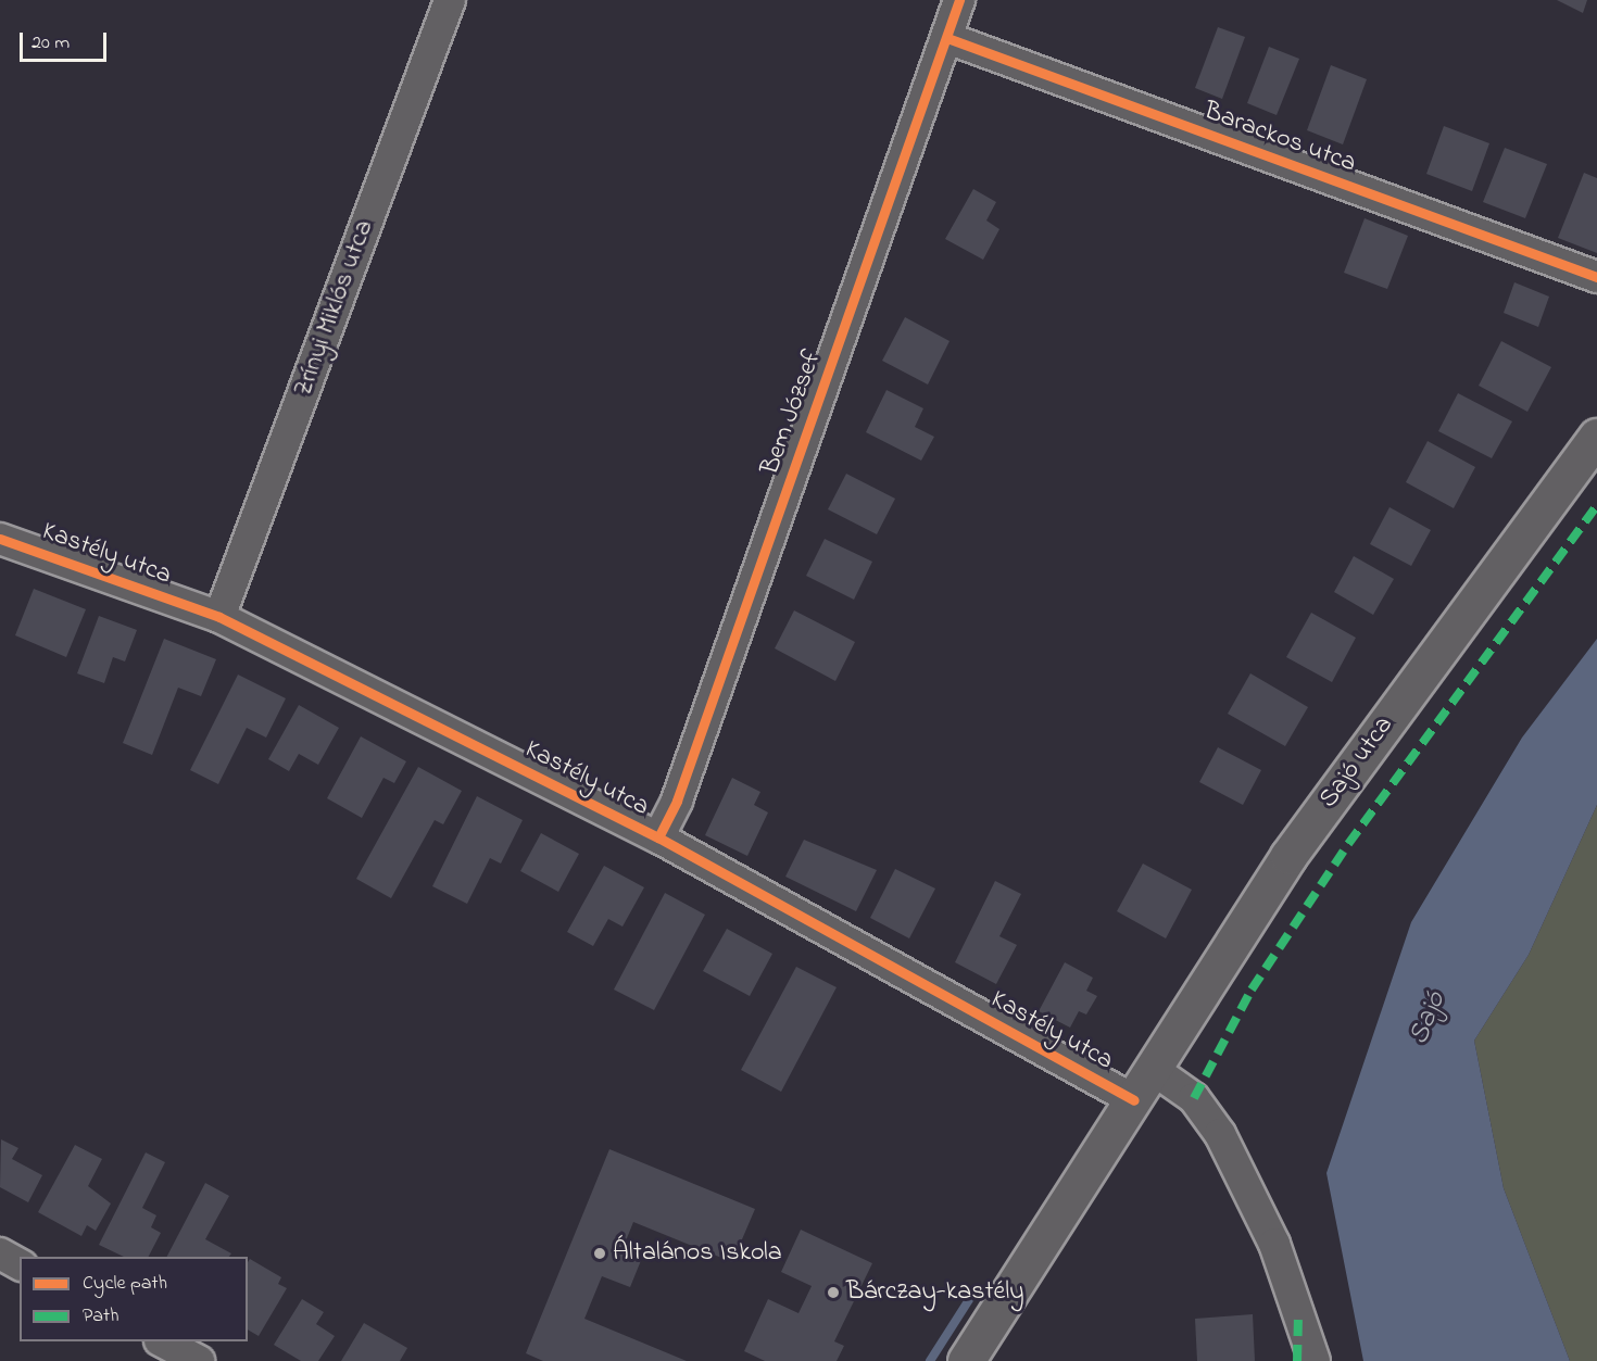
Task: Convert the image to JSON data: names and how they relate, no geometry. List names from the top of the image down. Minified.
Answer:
{"streets":{"main road":["Sajó utca"],"street":["Barackos utca","Zrínyi Miklós utca","Bem József","Kastély utca"]},"crossings":[["Barackos utca","Bem József"],["Zrínyi Miklós utca","Kastély utca"],["Bem József","Kastély utca"],["Kastély utca","Sajó utca"]],"water":["Sajó"],"places":["Általános Iskola","Bárczay-kastély"],"legend":["Cycle path","Path"],"scale_bar":"20 m"}
